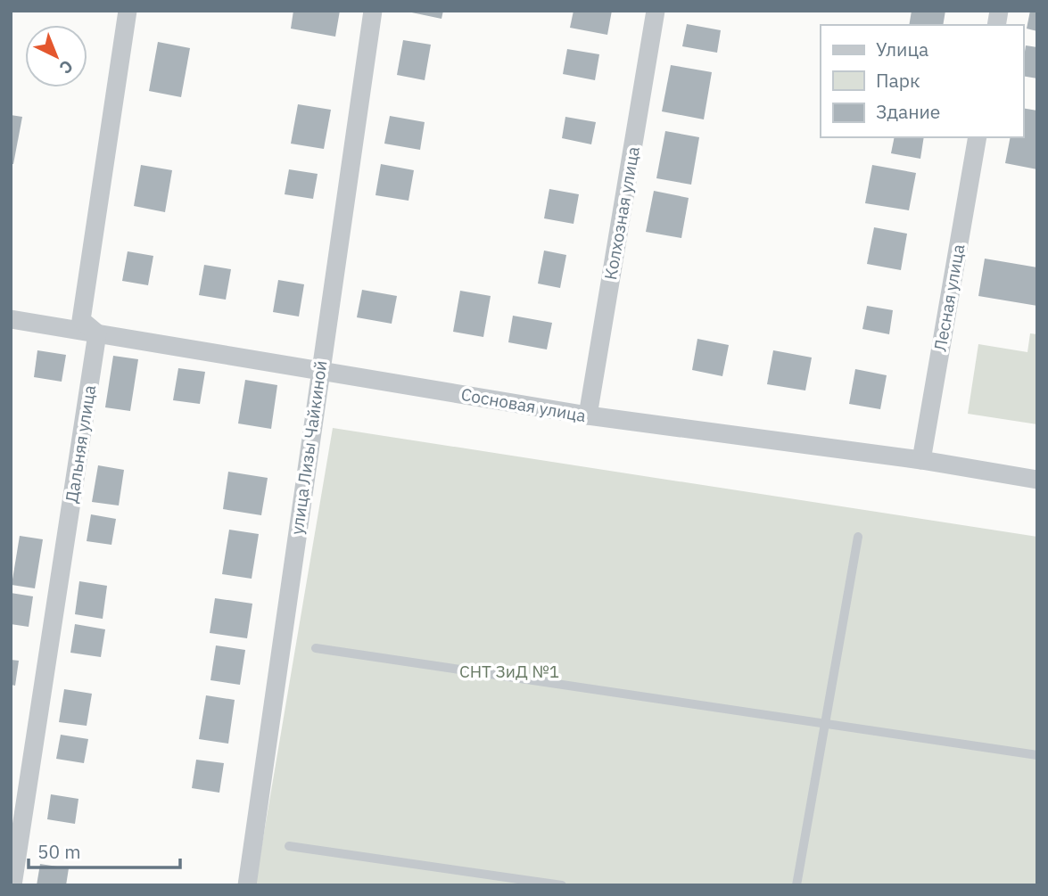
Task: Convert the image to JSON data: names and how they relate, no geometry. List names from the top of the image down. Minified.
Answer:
{"streets":{"street":["Колхозная улица","Лесная улица","Сосновая улица","Дальняя улица","улица Лизы Чайкиной"]},"crossings":[["Колхозная улица","Сосновая улица"],["Лесная улица","Сосновая улица"],["Сосновая улица","Дальняя улица"],["Сосновая улица","улица Лизы Чайкиной"]],"parks":["СНТ ЗиД №1"],"legend":["Улица","Парк","Здание"],"scale_bar":"50 m","north":"bottom right"}
